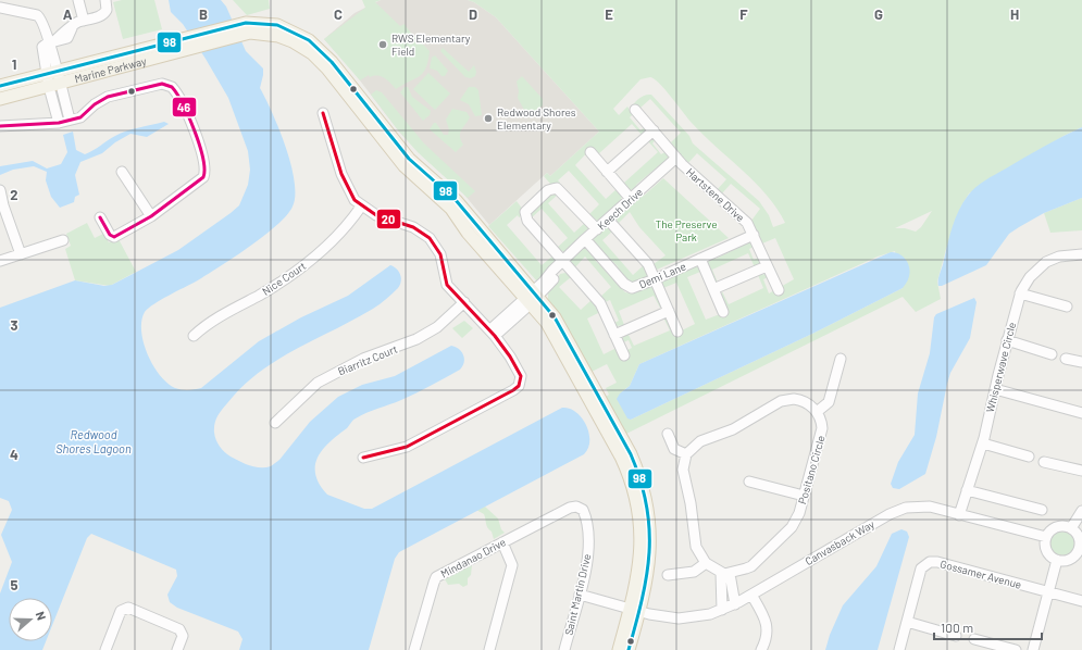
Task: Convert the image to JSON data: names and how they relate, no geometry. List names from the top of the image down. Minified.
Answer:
{"streets":{"main road":["Marine Parkway"],"street":["Hartstene Drive","Keech Drive","Demi Lane","Nice Court","Biarritz Court","Whisperwave Circle","Positano Circle","Canvasback Way","Mindanao Drive","Gossamer Avenue","Saint Martin Drive"]},"crossings":[["Marine Parkway","Keech Drive"],["Hartstene Drive","Keech Drive"],["Hartstene Drive","Demi Lane"],["Keech Drive","Demi Lane"],["Whisperwave Circle","Canvasback Way"],["Canvasback Way","Saint Martin Drive"],["Mindanao Drive","Saint Martin Drive"]],"water":["Redwood Shores Lagoon"],"parks":["The Preserve Park"],"places":["RWS Elementary Field","Redwood Shores Elementary"],"lines":["transit line 98","transit line 46","transit line 20"],"scale_bar":"100 m","north":"right","grid":{"columns":["A","B","C","D","E","F","G","H"],"rows":["1","2","3","4","5"]}}
